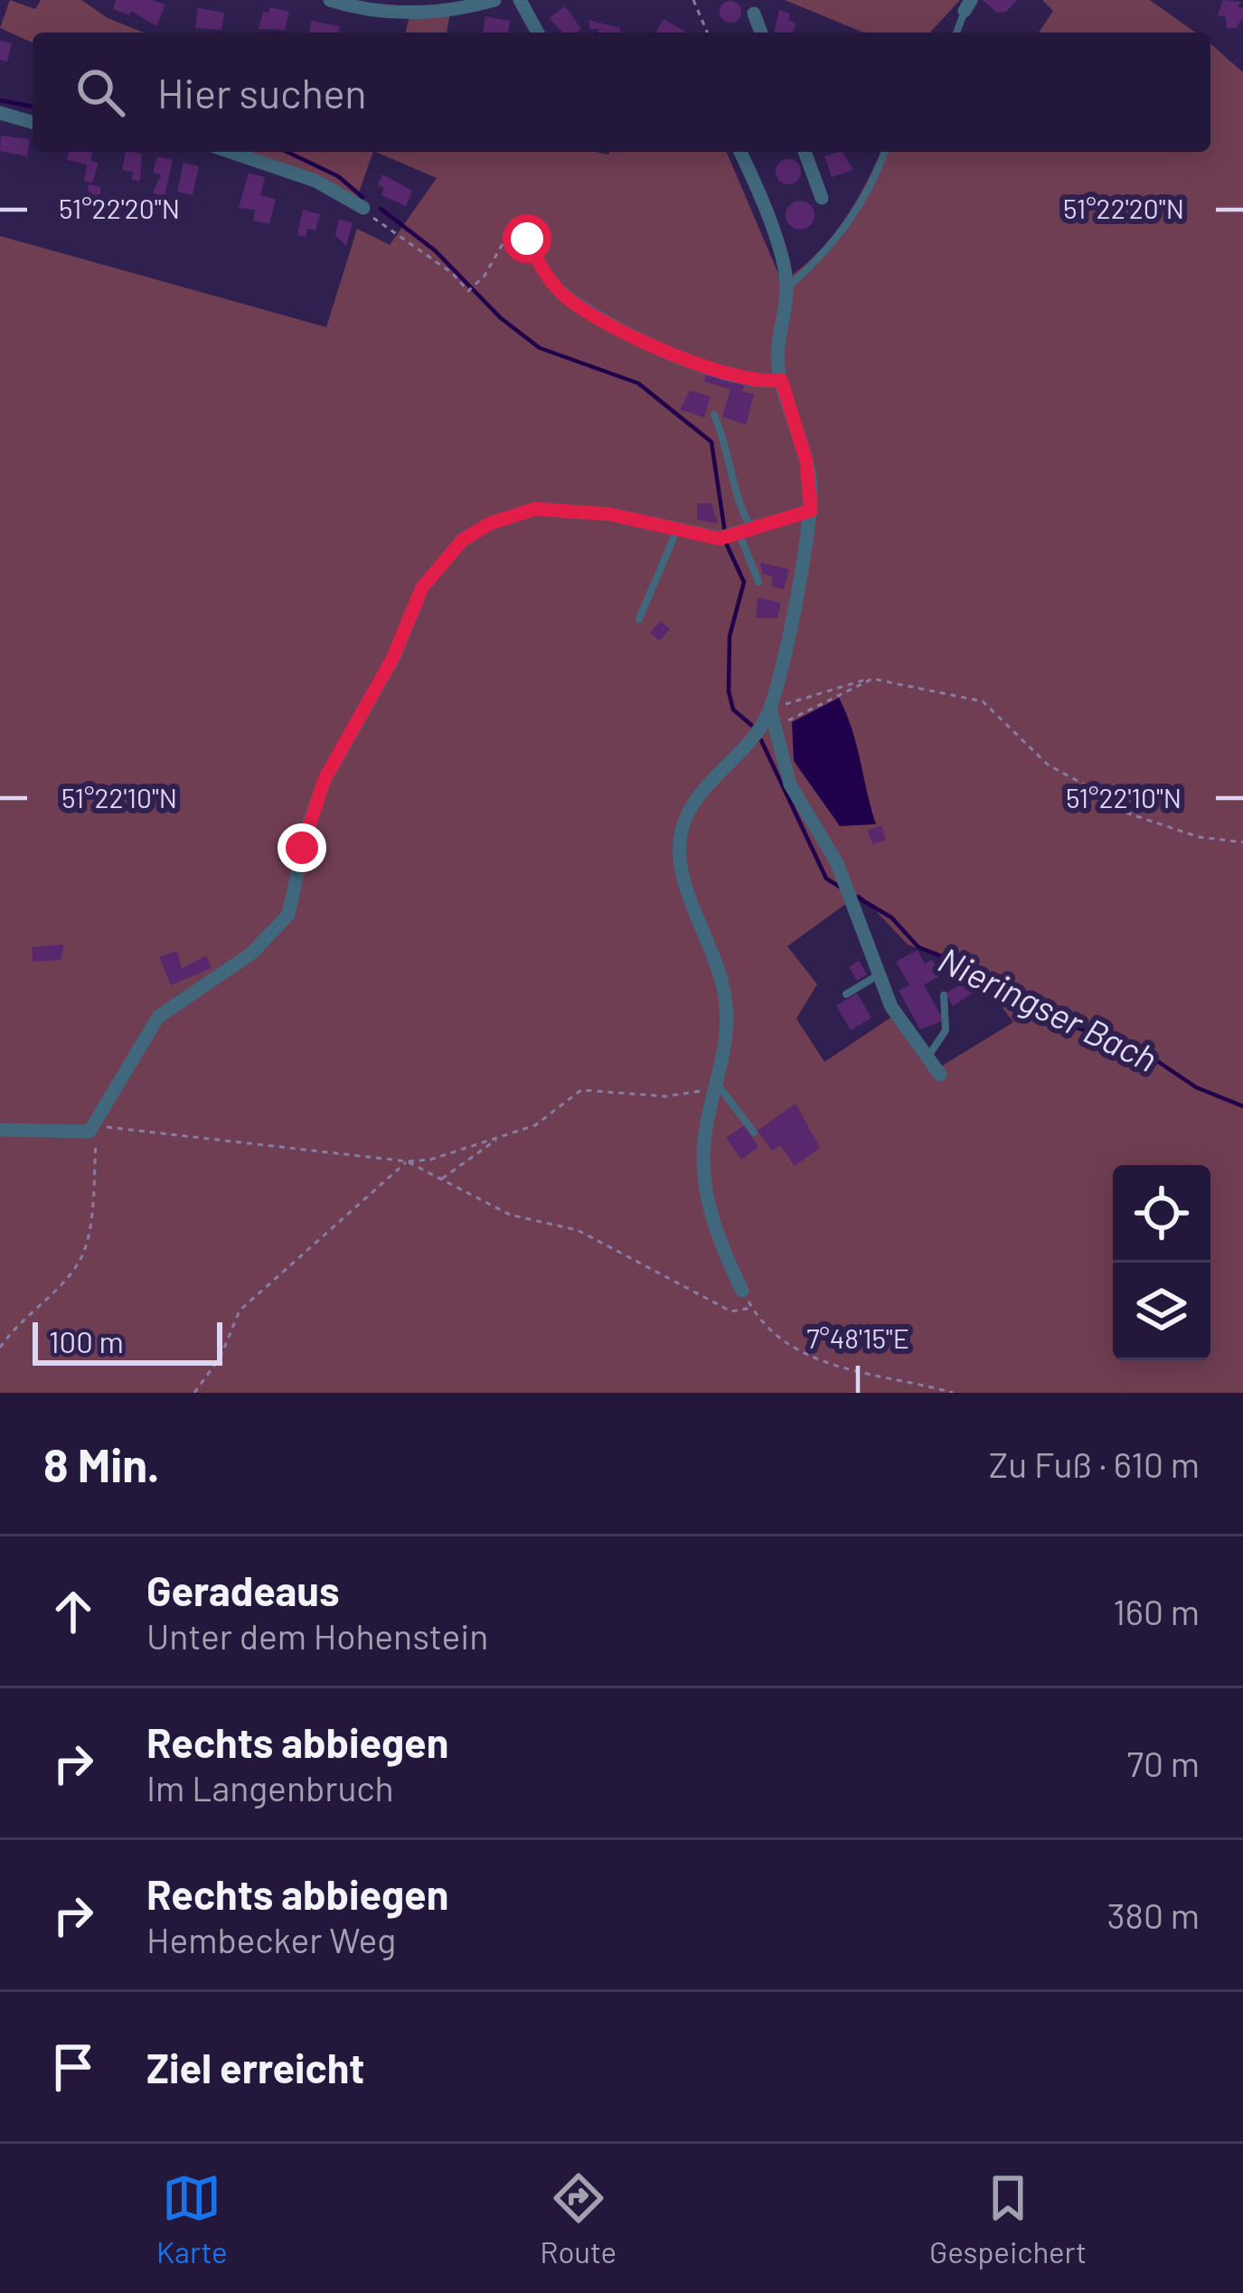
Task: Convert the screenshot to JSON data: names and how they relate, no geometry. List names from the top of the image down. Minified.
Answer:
{"water":["Nieringser Bach"],"scale_bar":"100 m","page":{"search":"Hier suchen","scale":"100 m","heading":["8 Min.","Zu Fuß · 610 m"],"list":[["Geradeaus","Unter dem Hohenstein","160 m"],["Rechts abbiegen","Im Langenbruch","70 m"],["Rechts abbiegen","Hembecker Weg","380 m"],"Ziel erreicht"],"nav":["Karte","Route","Gespeichert"]},"coordinates":["51°22'20\"N","51°22'10\"N","7°48'15\"E"]}
